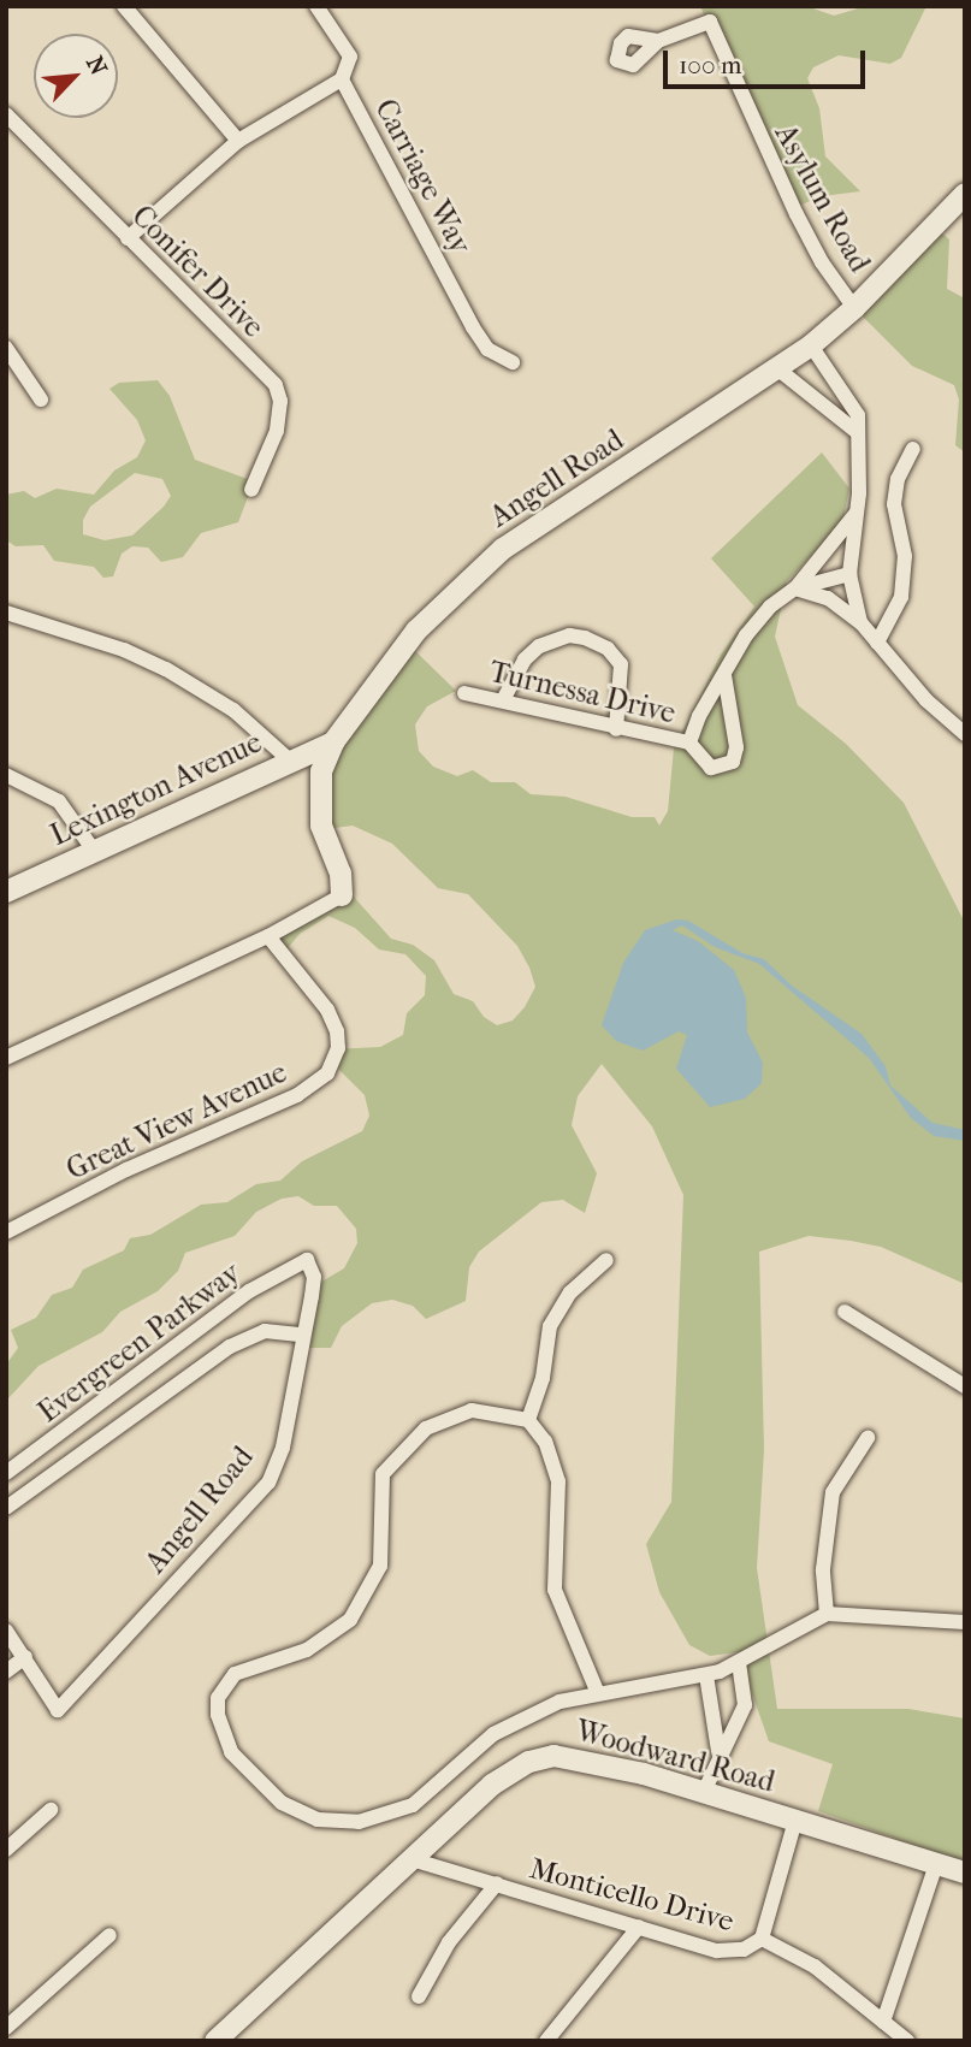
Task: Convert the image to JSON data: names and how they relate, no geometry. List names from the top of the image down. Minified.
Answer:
{"streets":{"street":["Carriage Way","Asylum Road","Conifer Drive","Angell Road","Turnessa Drive","Lexington Avenue","Great View Avenue","Evergreen Parkway","Woodward Road","Monticello Drive"]},"crossings":[["Asylum Road","Angell Road"],["Angell Road","Lexington Avenue"],["Angell Road","Evergreen Parkway"],["Woodward Road","Monticello Drive"]],"scale_bar":"100 m","north":"top right"}
